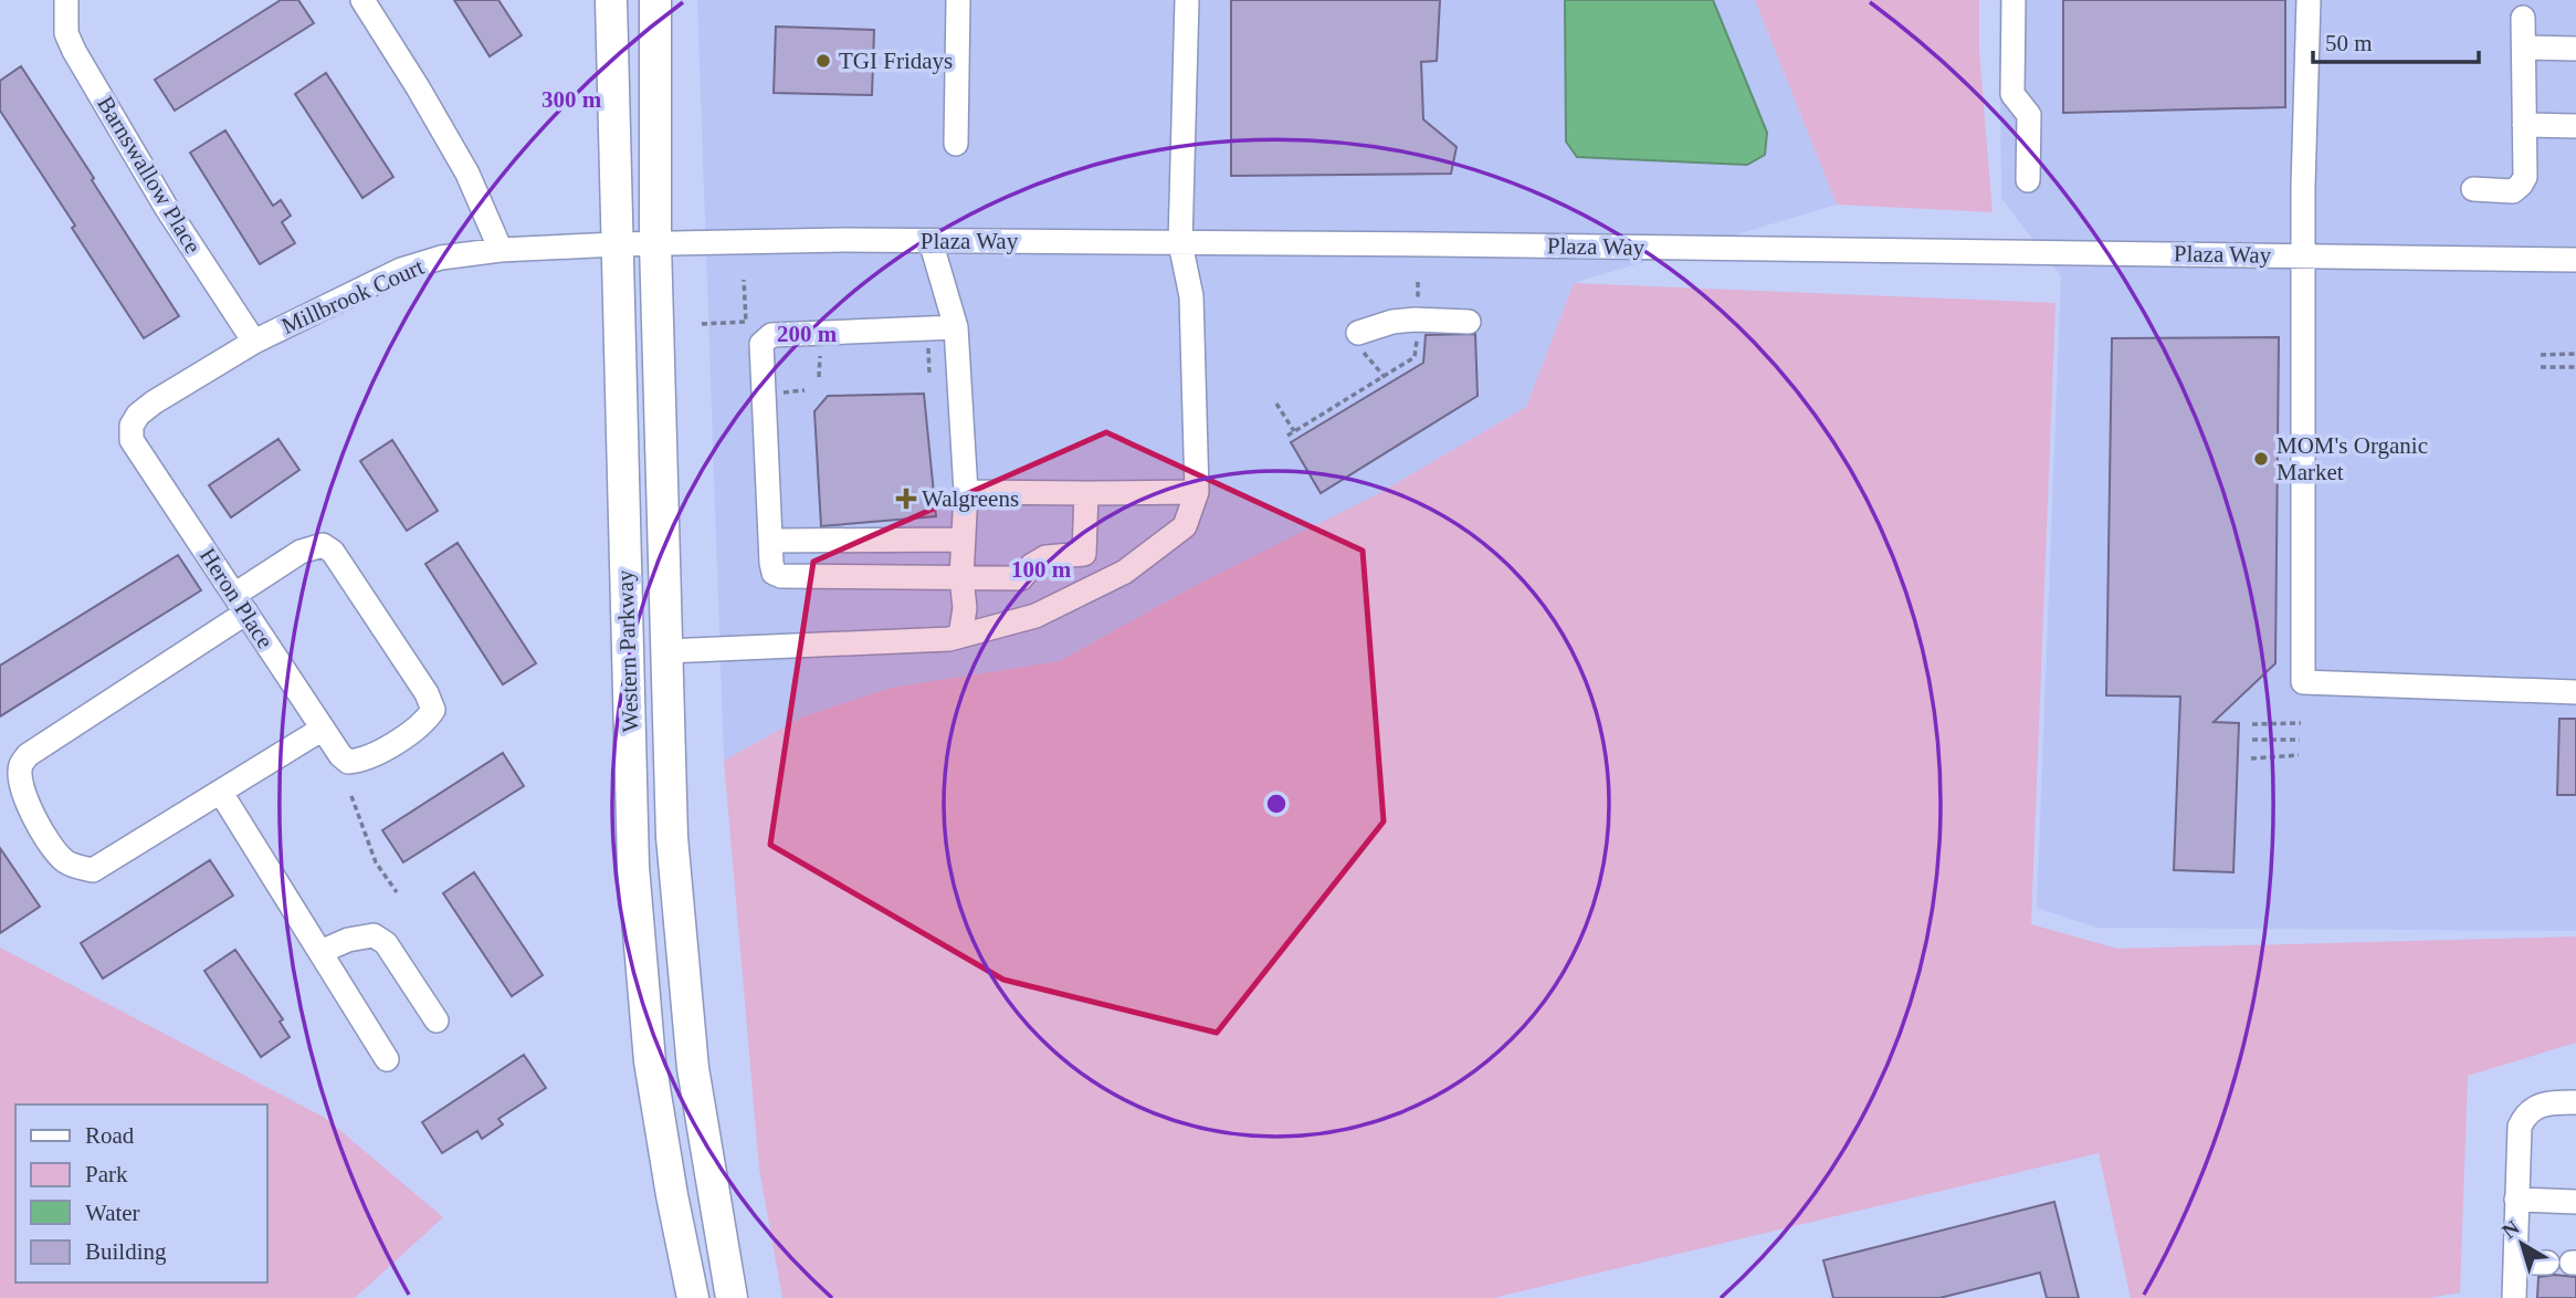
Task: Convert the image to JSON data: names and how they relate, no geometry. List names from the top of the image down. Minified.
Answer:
{"streets":{"main road":["Western Parkway"],"street":["Barnswallow Place","Plaza Way","Millbrook Court","Heron Place"]},"crossings":[["Barnswallow Place","Millbrook Court"],["Plaza Way","Millbrook Court"],["Plaza Way","Western Parkway"],["Millbrook Court","Heron Place"],["Millbrook Court","Western Parkway"]],"places":{"other":["TGI Fridays","MOM's Organic Market"],"health":["Walgreens"]},"legend":["Road","Park","Water","Building"],"scale_bar":"50 m","north":"top left","rings":["300 m","200 m","100 m"]}
